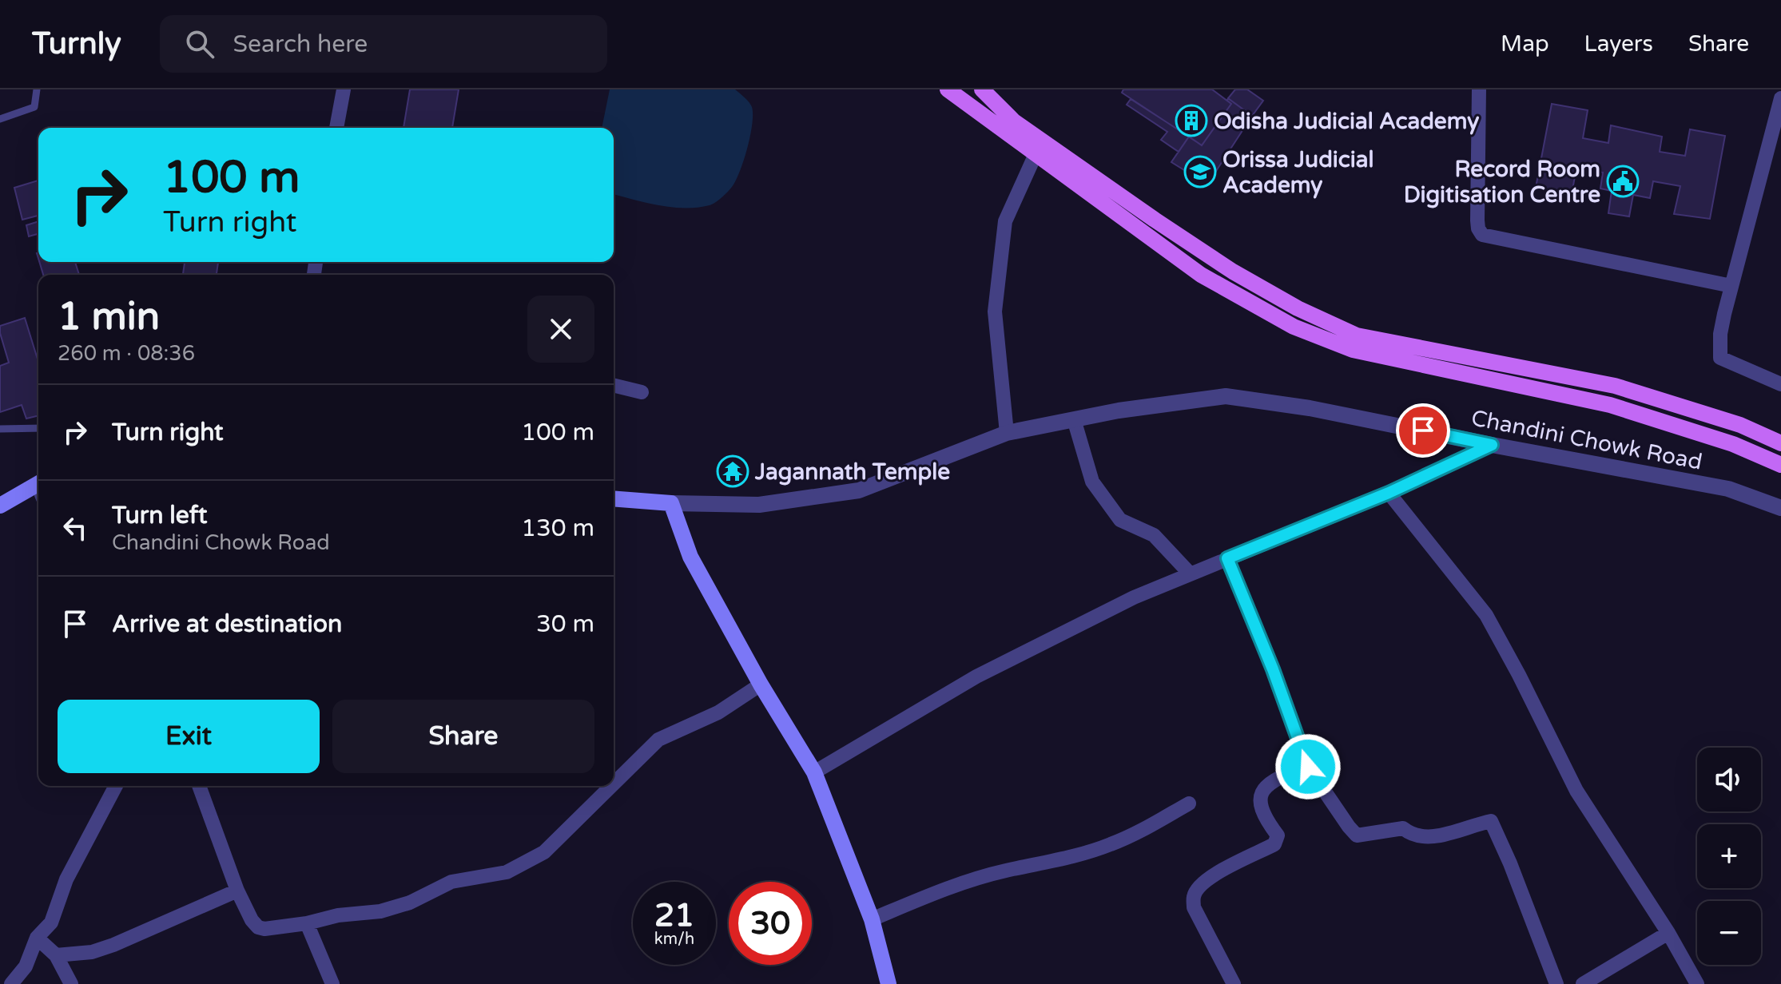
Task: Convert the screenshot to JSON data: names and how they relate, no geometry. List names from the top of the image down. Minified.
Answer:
{"streets":{"street":["Chandini Chowk Road"]},"places":{"building":["Odisha Judicial Academy"],"school or university":["Orissa Judicial Academy"],"public building":["Record Room Digitisation Centre"],"temple":["Jagannath Temple"]},"page":{"header":"Turnly","search":"Search here","nav":["Map","Layers","Share"],"turn":["100 m","Turn right"],"heading":["1 min","260 m · 08:36"],"list":[{"name":"Turn right","value":"100 m"},{"name":"Turn left","note":"Chandini Chowk Road","value":"130 m"},{"name":"Arrive at destination","value":"30 m"}],"buttons":["Exit","Share"],"map_buttons":["+","−"],"speed":"21 km/h","limit":"30"}}
